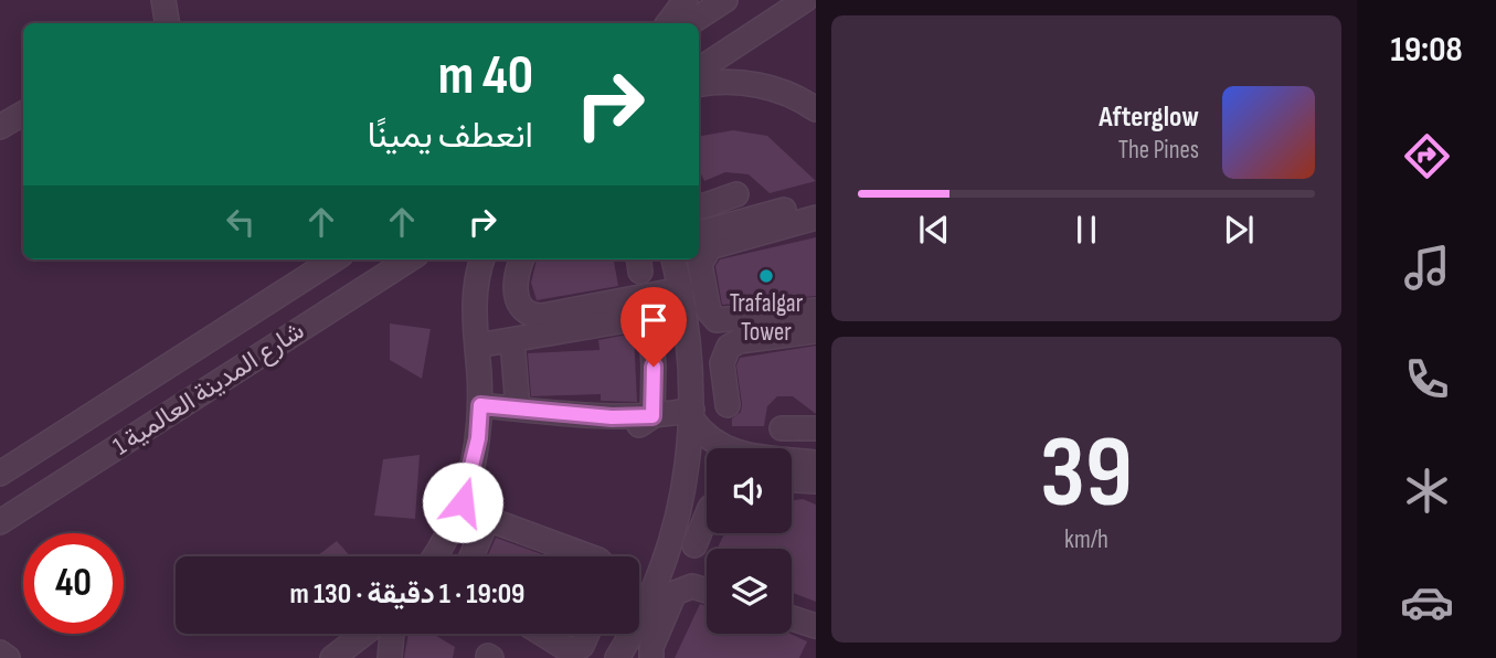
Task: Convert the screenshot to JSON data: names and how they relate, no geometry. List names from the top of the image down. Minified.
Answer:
{"streets":{"street":["شارع المدينة العالمية 1"]},"places":["Trafalgar Tower"],"page":{"tabs":"19:08","turn":["40 m","انعطف يمينًا"],"song":["Afterglow","The Pines"],"tile":["39","km/h"],"limit":"40","trip":"19:09 · 1 دقيقة · 130 m"}}
